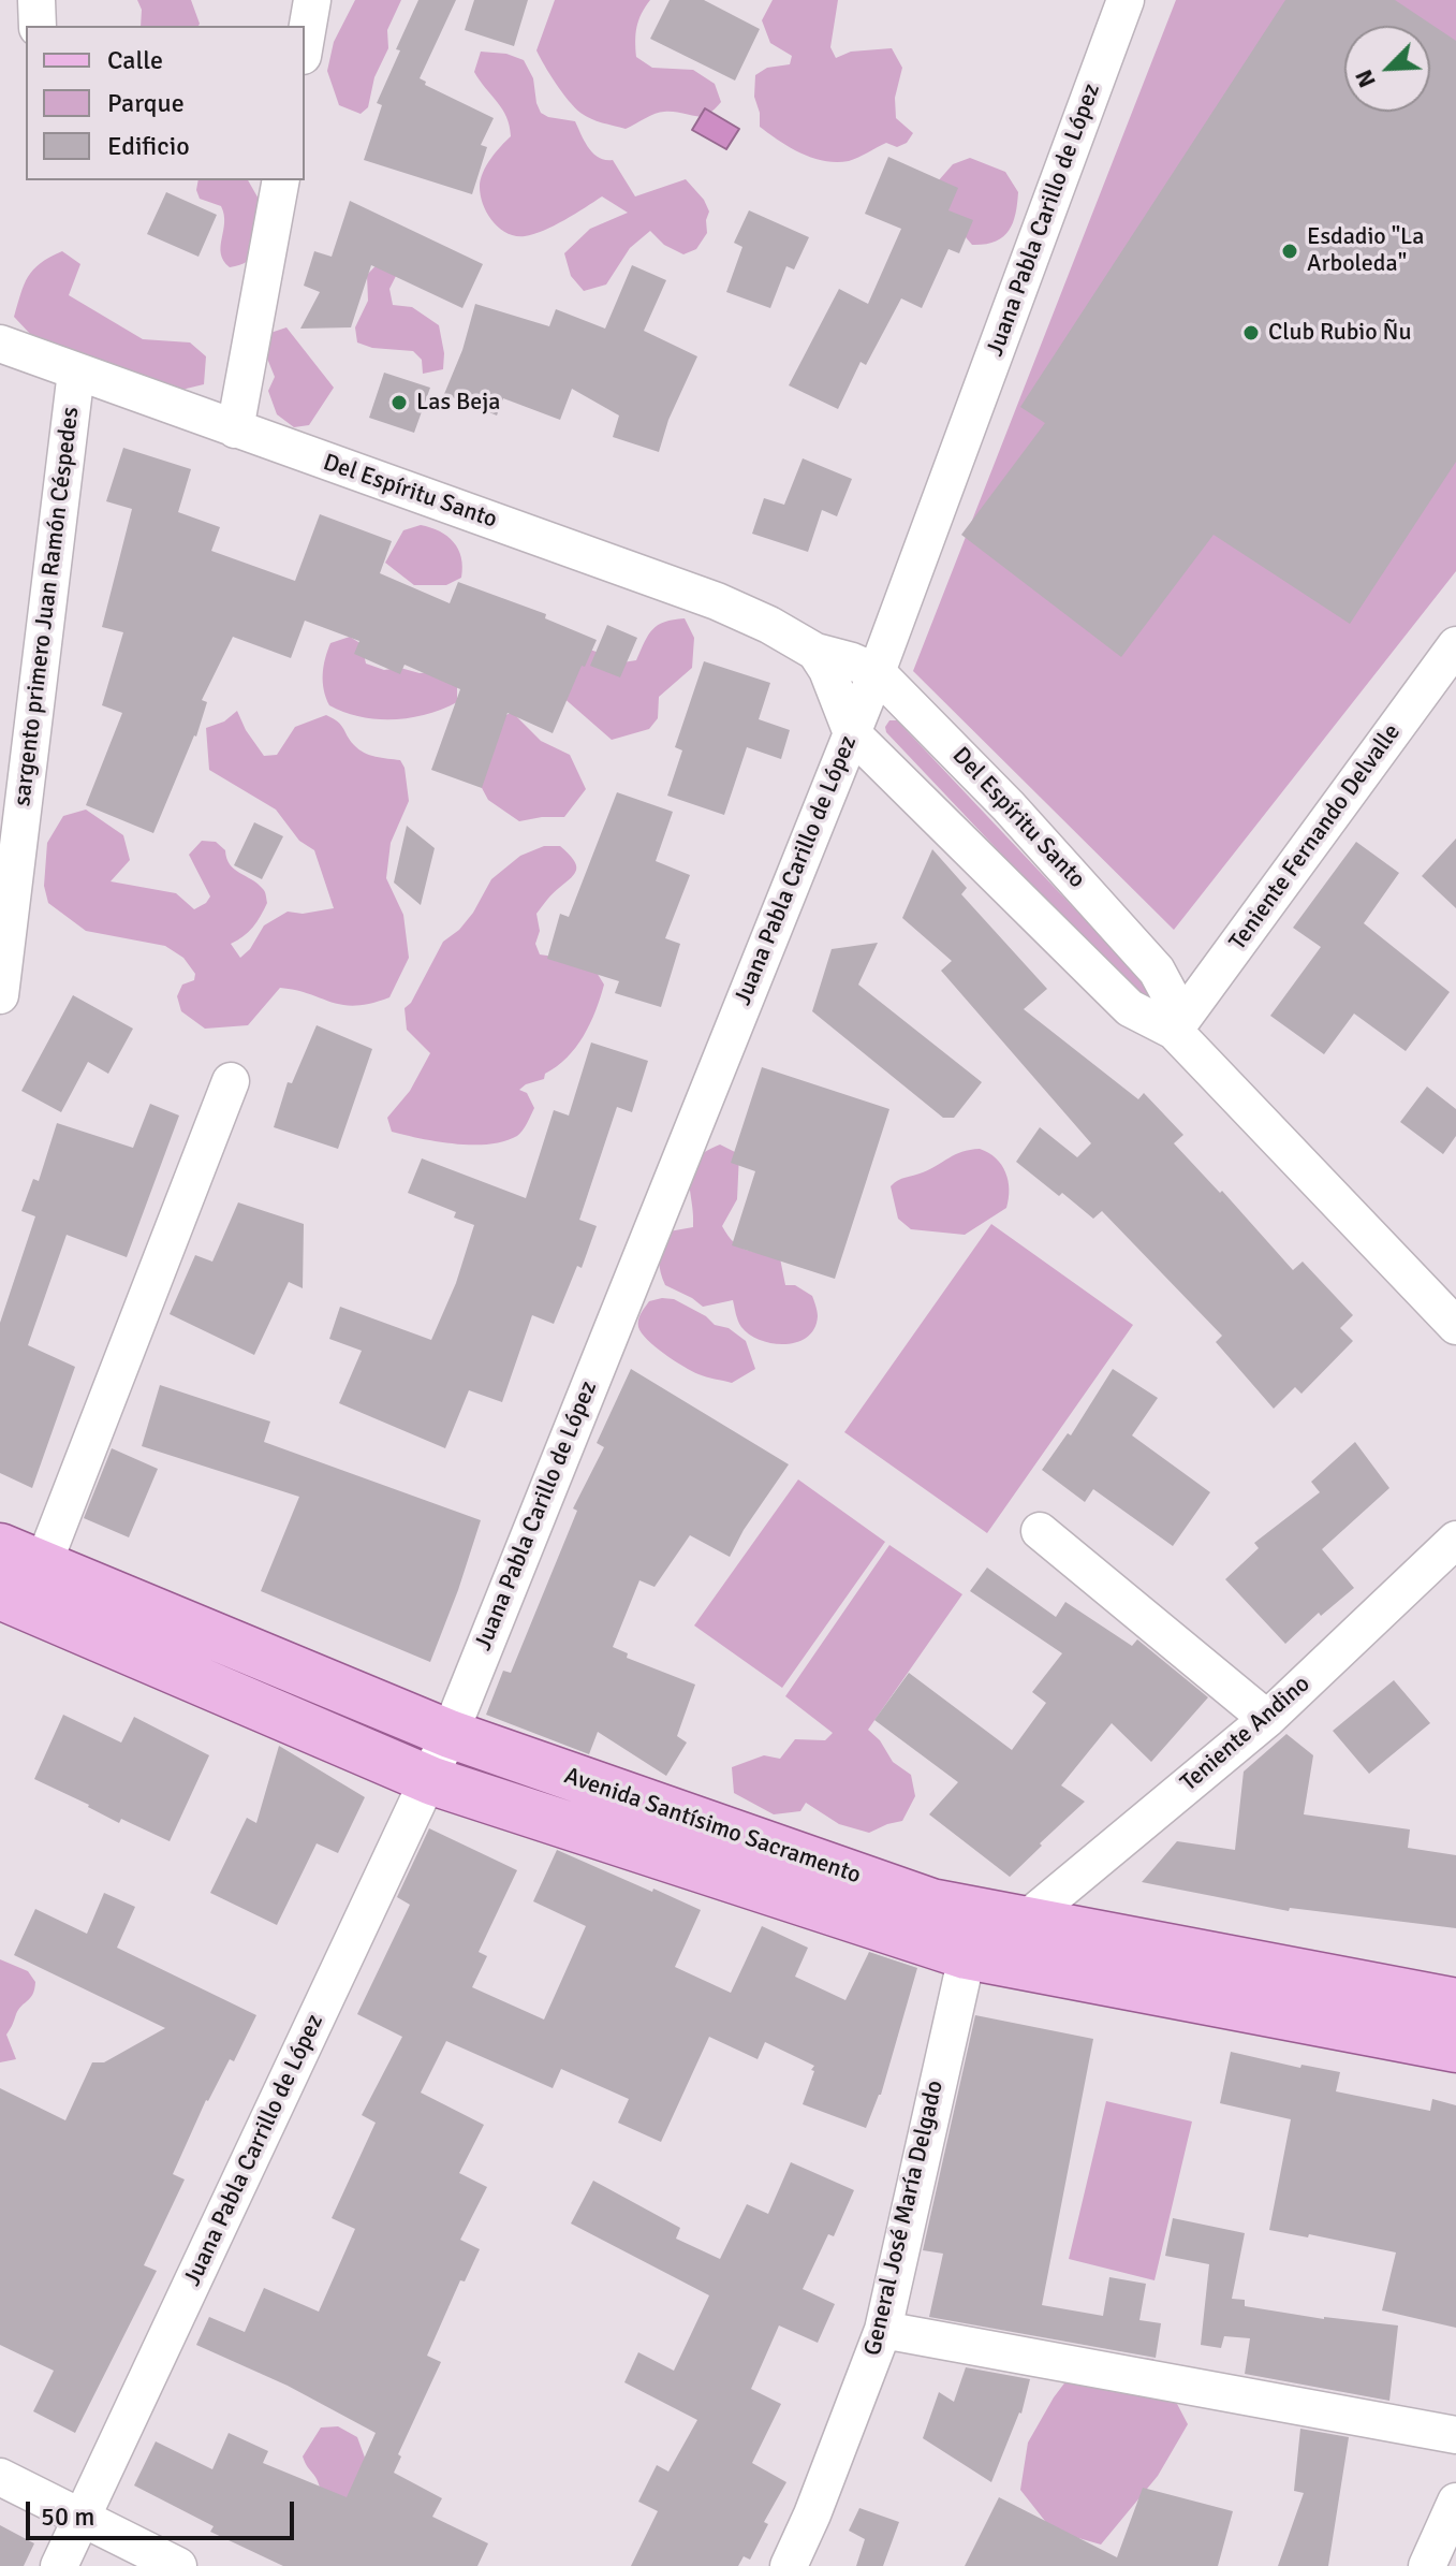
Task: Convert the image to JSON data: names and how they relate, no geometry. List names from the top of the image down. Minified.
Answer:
{"streets":{"main road":["Avenida Santísimo Sacramento"],"street":["Juana Pabla Carillo de López","Del Espíritu Santo","sargento primero Juan Ramón Céspedes","Teniente Fernando Delvalle","Teniente Andino","Juana Pabla Carrillo de López","General José María Delgado"]},"crossings":[["Juana Pabla Carillo de López","Del Espíritu Santo"],["Juana Pabla Carillo de López","Avenida Santísimo Sacramento"],["Juana Pabla Carillo de López","Juana Pabla Carrillo de López"],["Del Espíritu Santo","sargento primero Juan Ramón Céspedes"],["Del Espíritu Santo","Teniente Fernando Delvalle"],["Teniente Andino","Avenida Santísimo Sacramento"],["Avenida Santísimo Sacramento","Juana Pabla Carrillo de López"],["Avenida Santísimo Sacramento","General José María Delgado"]],"places":["Esdadio \"La Arboleda\"","Club Rubio Ñu","Las Beja"],"legend":["Calle","Parque","Edificio"],"scale_bar":"50 m","north":"bottom left"}
